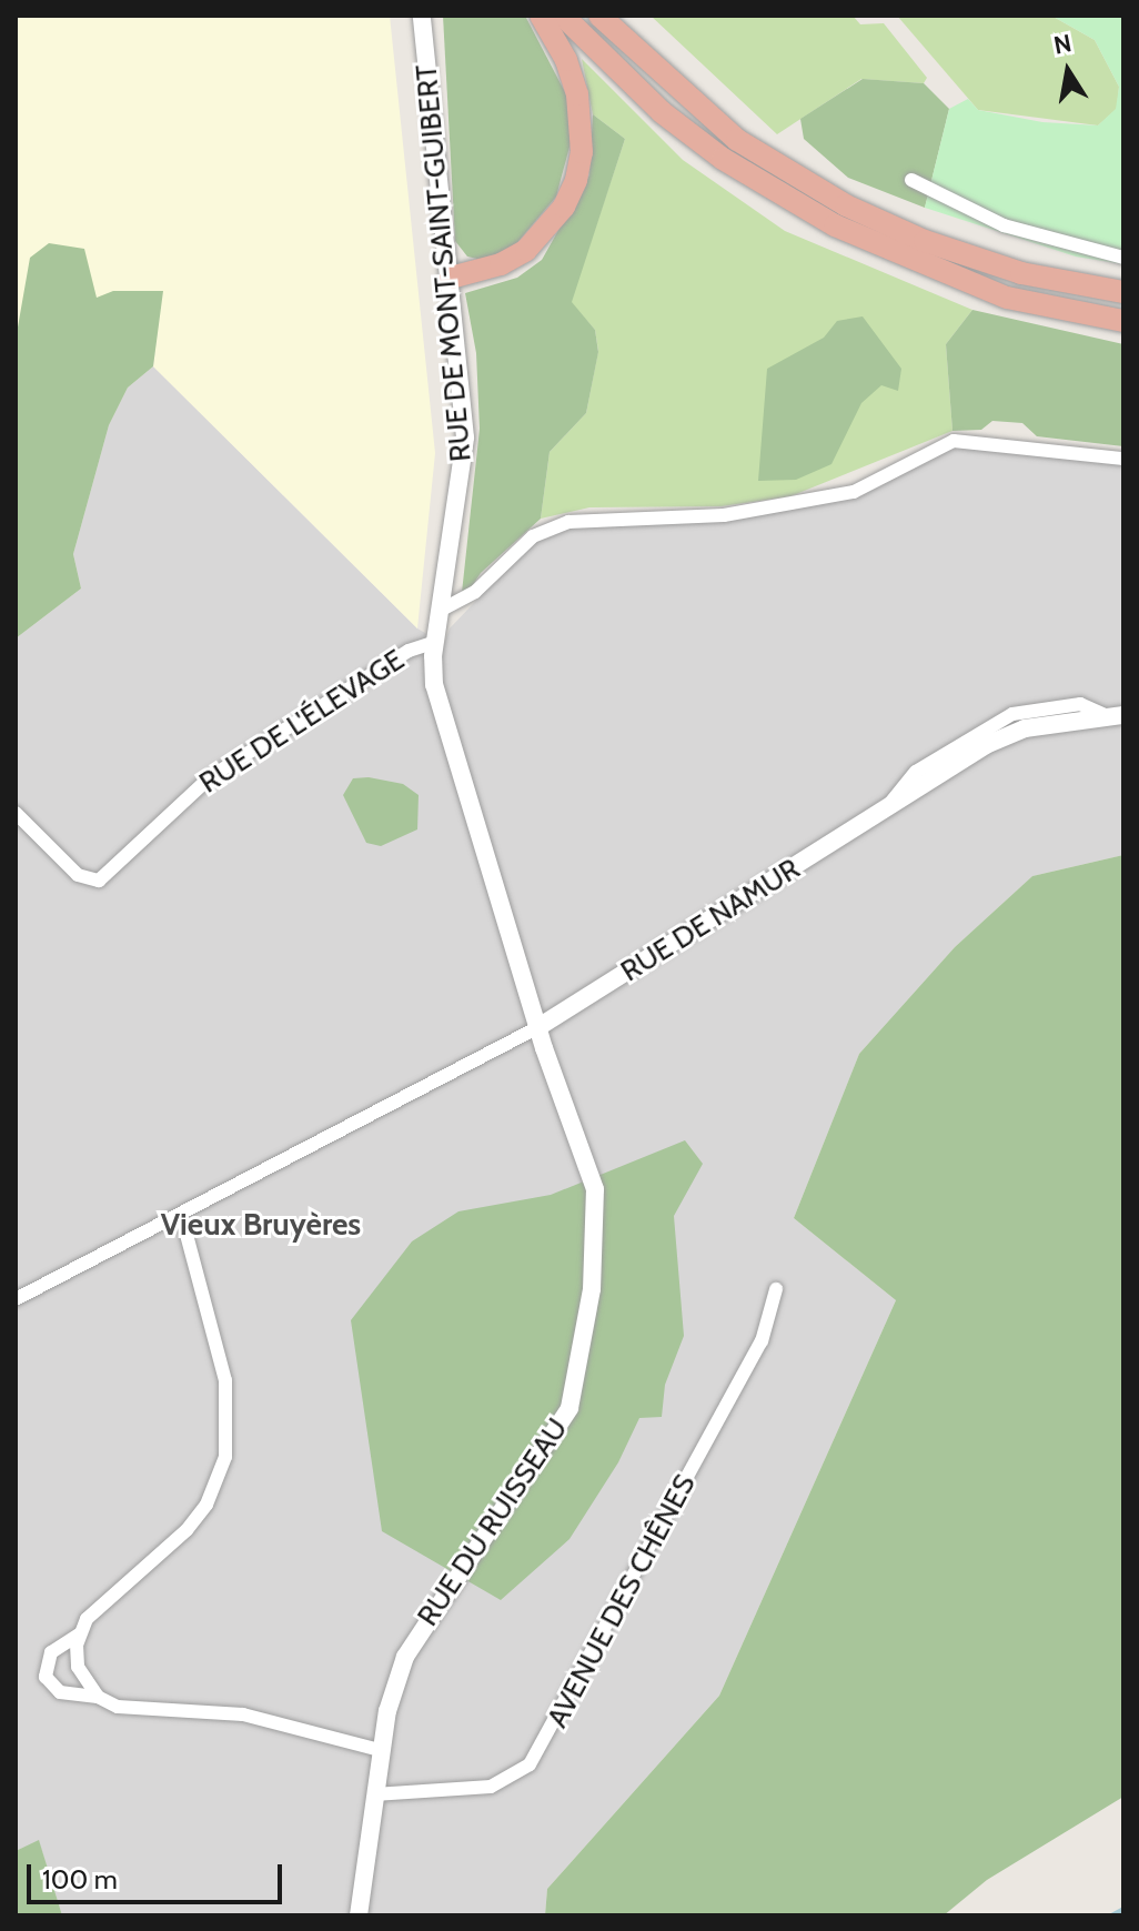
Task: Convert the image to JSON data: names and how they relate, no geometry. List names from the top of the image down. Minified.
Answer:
{"streets":{"street":["RUE DE MONT-SAINT-GUIBERT","RUE DE L'ÉLEVAGE","RUE DE NAMUR","RUE DU RUISSEAU","AVENUE DES CHÊNES"]},"crossings":[["RUE DE MONT-SAINT-GUIBERT","RUE DE L'ÉLEVAGE"],["RUE DE MONT-SAINT-GUIBERT","RUE DE NAMUR"],["RUE DE MONT-SAINT-GUIBERT","RUE DU RUISSEAU"],["RUE DE NAMUR","RUE DU RUISSEAU"],["RUE DU RUISSEAU","AVENUE DES CHÊNES"]],"districts":["Vieux Bruyères"],"scale_bar":"100 m","north":"top"}
